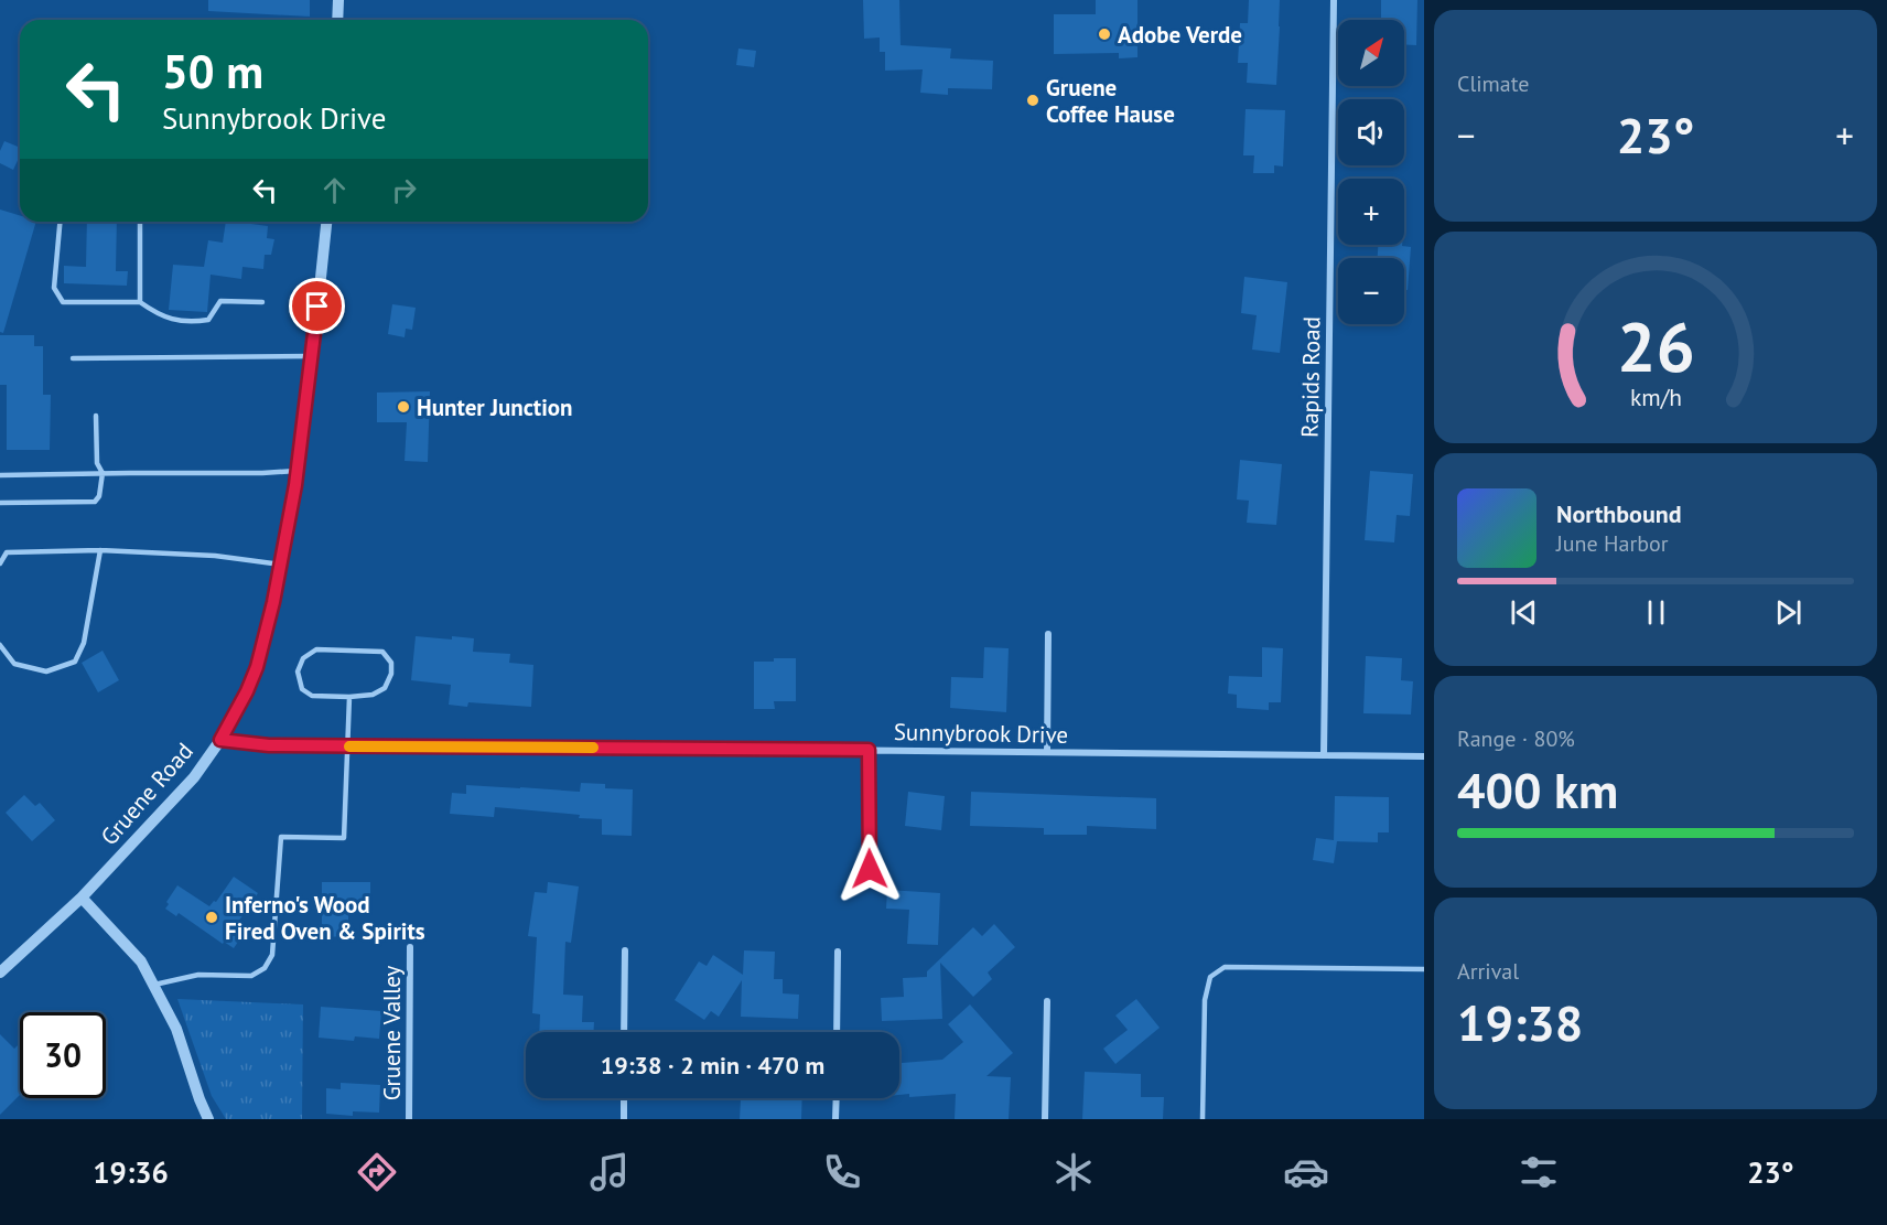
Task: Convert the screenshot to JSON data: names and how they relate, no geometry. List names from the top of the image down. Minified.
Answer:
{"streets":{"street":["Rapids Road","Sunnybrook Drive","Gruene Road","Gruene Valley"]},"crossings":[["Rapids Road","Sunnybrook Drive"],["Sunnybrook Drive","Gruene Road"]],"places":["Adobe Verde","Gruene Coffee Hause","Hunter Junction","Inferno's Wood Fired Oven & Spirits"],"north":"top right","page":{"tile":["Climate",["Range · 80%","400 km"],["Arrival","19:38"]],"map_buttons":["+","−"],"turn":["50 m","Sunnybrook Drive"],"heat":["−","23°","+"],"song":["Northbound","June Harbor"],"limit":"30","trip":"19:38 · 2 min · 470 m","tabs":["19:36","23°"],"gauge":["26","km/h"]}}
